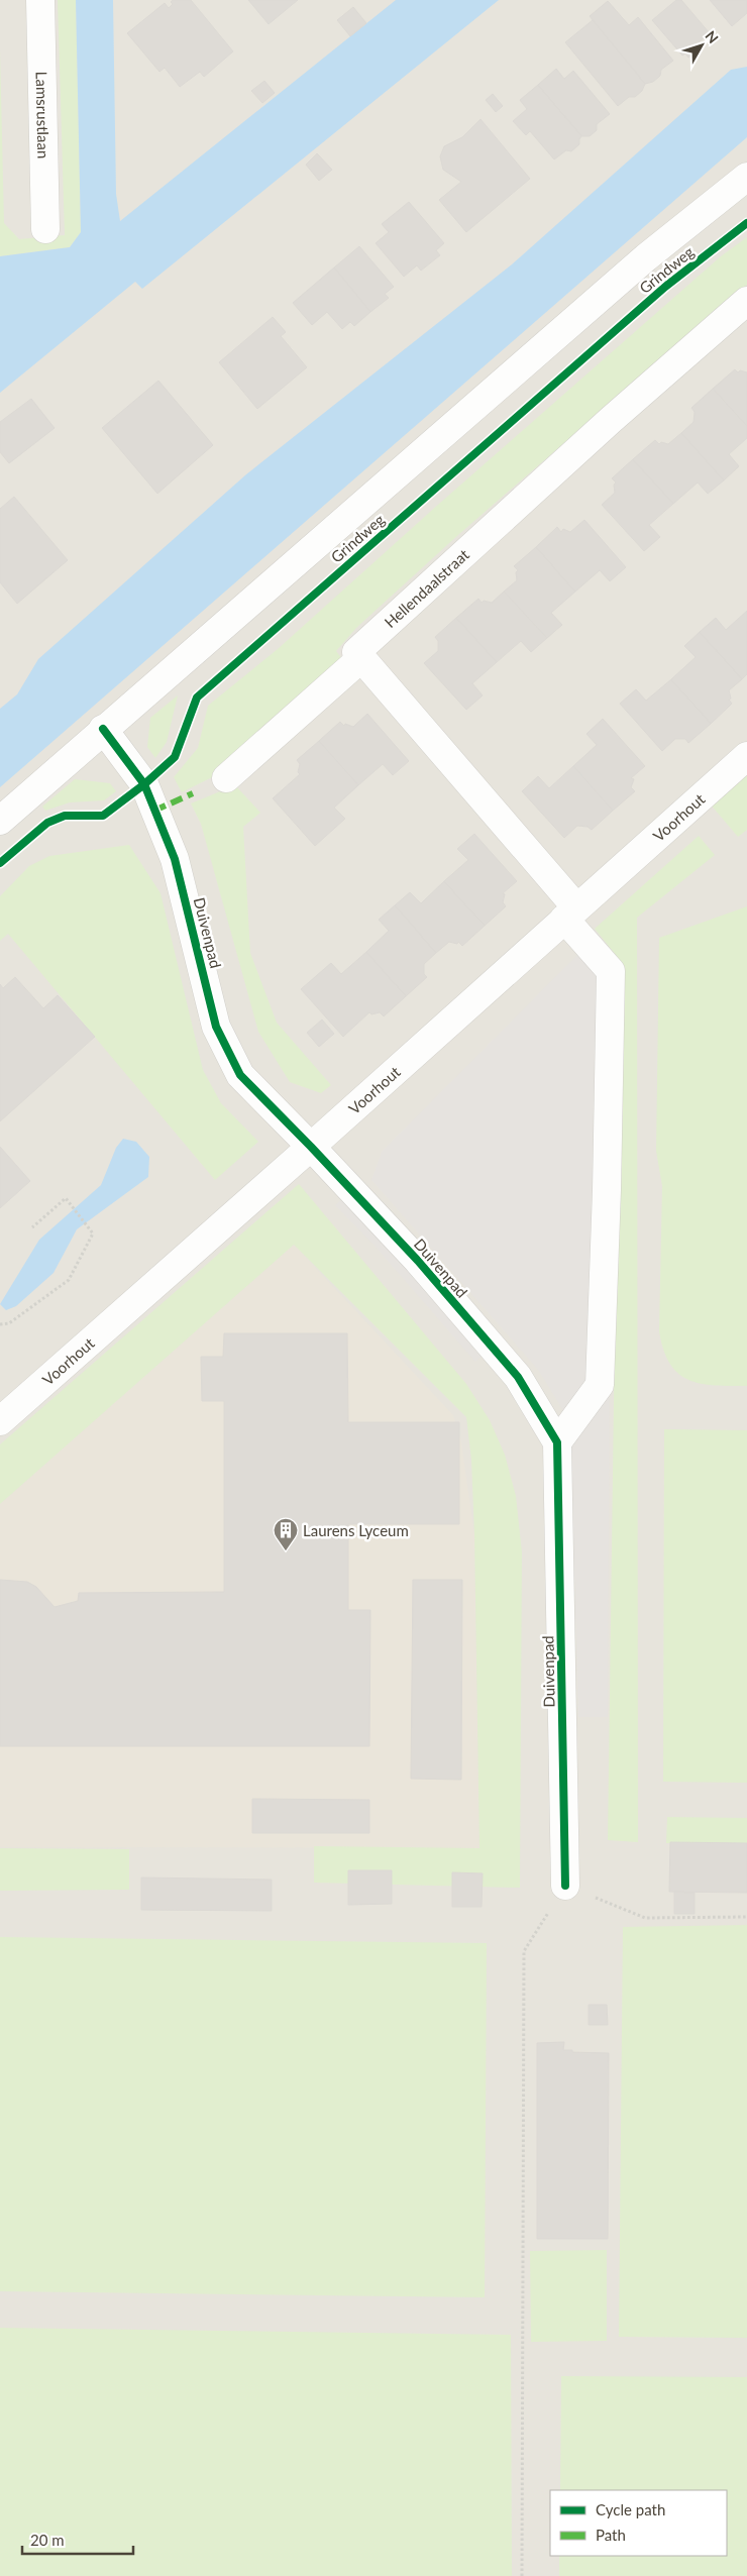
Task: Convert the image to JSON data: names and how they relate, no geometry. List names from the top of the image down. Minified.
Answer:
{"streets":{"street":["Lamsrustlaan","Grindweg","Hellendaalstraat","Voorhout","Duivenpad"]},"crossings":[["Grindweg","Duivenpad"],["Voorhout","Duivenpad"]],"places":{"building":["Laurens Lyceum"]},"legend":["Cycle path","Path"],"scale_bar":"20 m","north":"top right"}
